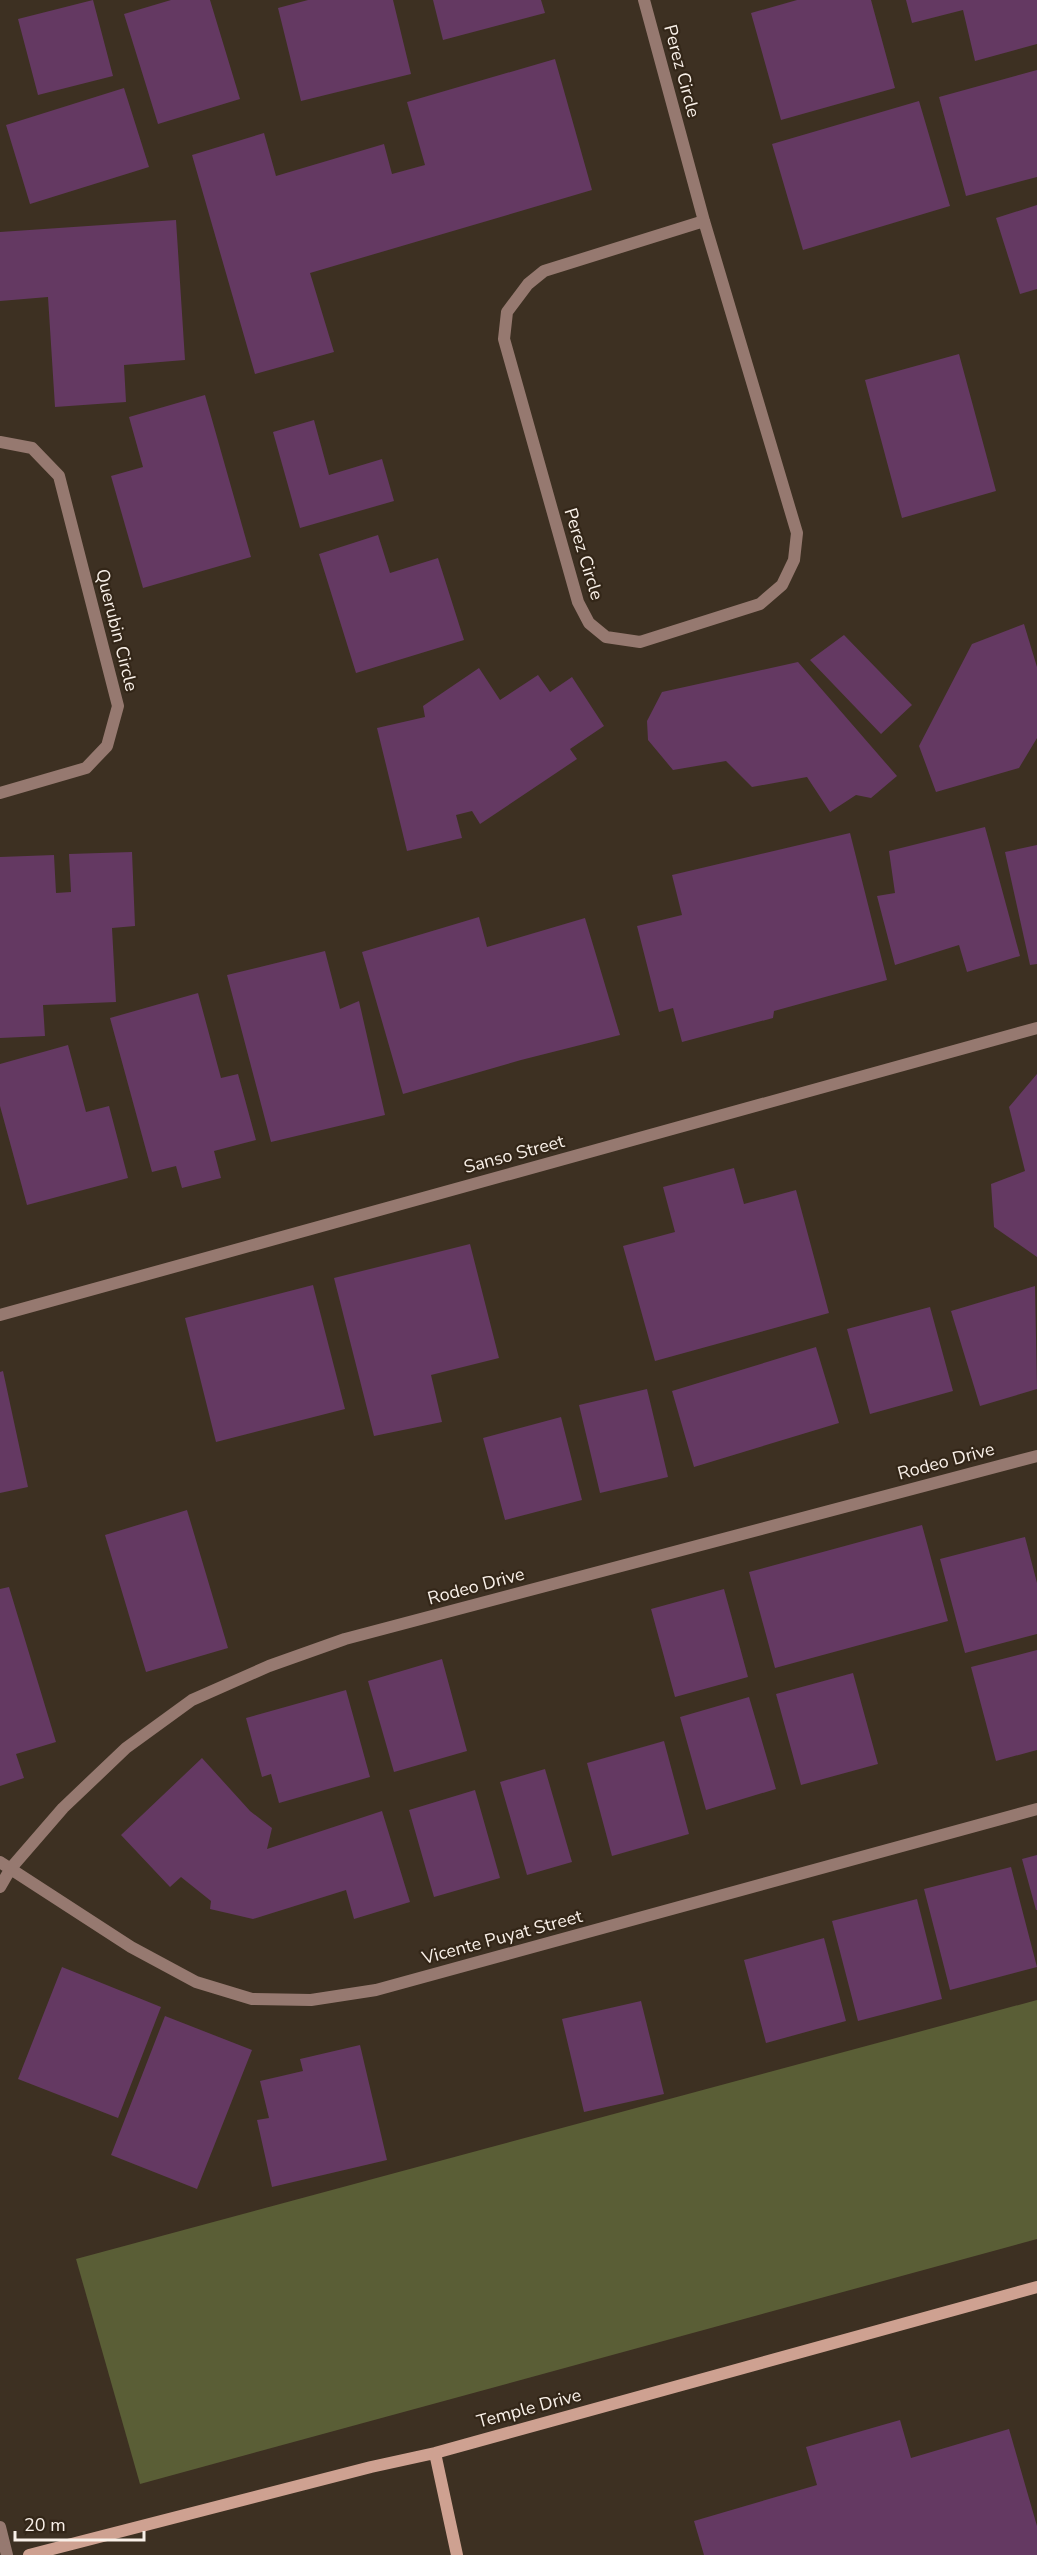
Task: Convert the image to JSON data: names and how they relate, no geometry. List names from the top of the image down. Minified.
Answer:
{"streets":{"street":["Perez Circle","Querubin Circle","Sanso Street","Rodeo Drive","Vicente Puyat Street","Temple Drive"]},"crossings":[["Rodeo Drive","Vicente Puyat Street"]],"scale_bar":"20 m"}
